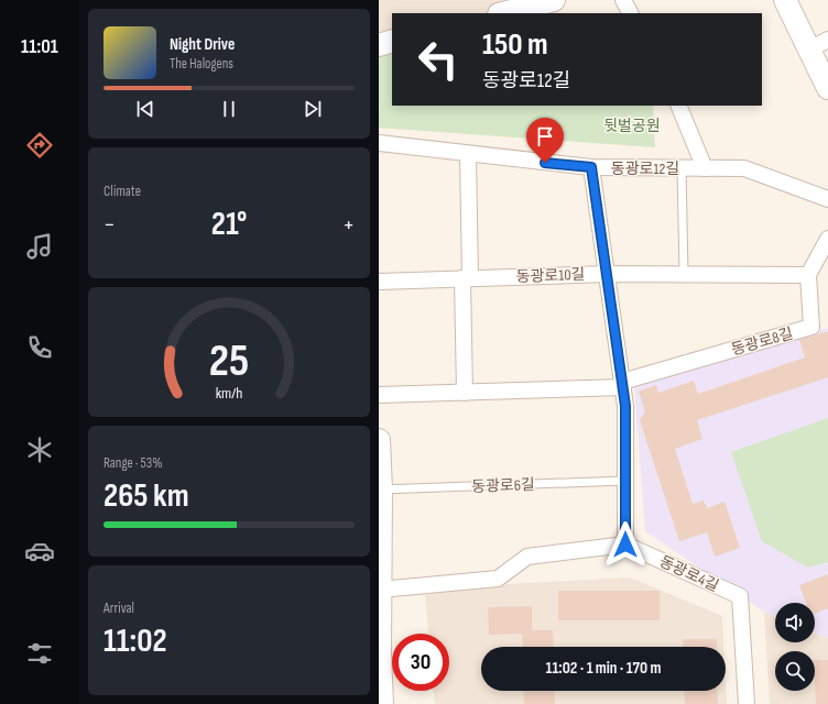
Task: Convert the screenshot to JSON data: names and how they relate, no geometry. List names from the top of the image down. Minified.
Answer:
{"streets":{"street":["동광로12길","동광로10길","동광로8길","동광로4길"],"lane":["동광로6길"]},"crossings":[["동광로10길","동광로8길"]],"parks":["뒷벌공원"],"page":{"tabs":"11:01","turn":["150 m","동광로12길"],"song":["Night Drive","The Halogens"],"tile":["Climate",["Range · 53%","265 km"],["Arrival","11:02"]],"heat":["−","21°","+"],"limit":"30","trip":"11:02 · 1 min · 170 m","gauge":["25","km/h"]}}
